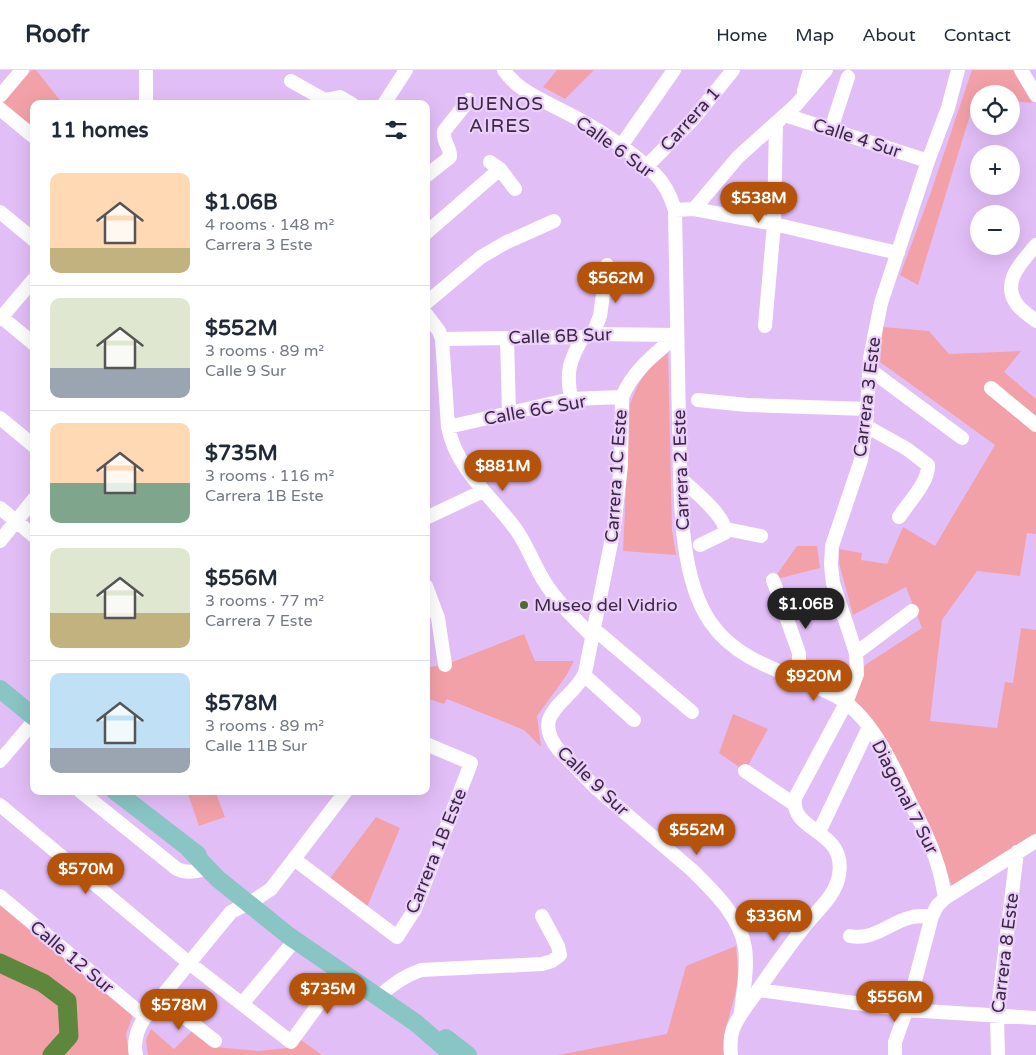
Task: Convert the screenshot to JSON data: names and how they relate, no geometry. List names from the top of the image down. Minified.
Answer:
{"streets":{"street":["Carrera 1","Calle 4 Sur","Calle 6 Sur","Calle 6B Sur","Carrera 3 Este","Calle 6C Sur","Carrera 2 Este","Carrera 1C Este","Calle 9 Sur","Diagonal 7 Sur","Carrera 1B Este","Carrera 8 Este","Calle 12 Sur"]},"crossings":[["Carrera 1","Calle 6 Sur"],["Calle 4 Sur","Carrera 3 Este"],["Calle 6 Sur","Carrera 2 Este"],["Calle 6B Sur","Carrera 2 Este"],["Calle 6B Sur","Carrera 1C Este"],["Carrera 3 Este","Diagonal 7 Sur"],["Calle 6C Sur","Carrera 1C Este"],["Carrera 2 Este","Carrera 1C Este"],["Carrera 2 Este","Diagonal 7 Sur"],["Carrera 1C Este","Calle 9 Sur"]],"districts":["BUENOS AIRES"],"places":["Museo del Vidrio"],"page":{"header":"Roofr","nav":["Home","Map","About","Contact"],"map_buttons":["+","−"],"heading":"11 homes","list":[{"name":"$1.06B","note":"4 rooms · 148 m² · Carrera 3 Este"},{"name":"$552M","note":"3 rooms · 89 m² · Calle 9 Sur"},{"name":"$735M","note":"3 rooms · 116 m² · Carrera 1B Este"},{"name":"$556M","note":"3 rooms · 77 m² · Carrera 7 Este"},{"name":"$578M","note":"3 rooms · 89 m² · Calle 11B Sur"}],"price":["$538M","$562M","$881M","$1.06B","$920M","$552M","$570M","$336M","$735M","$556M","$578M"]}}
